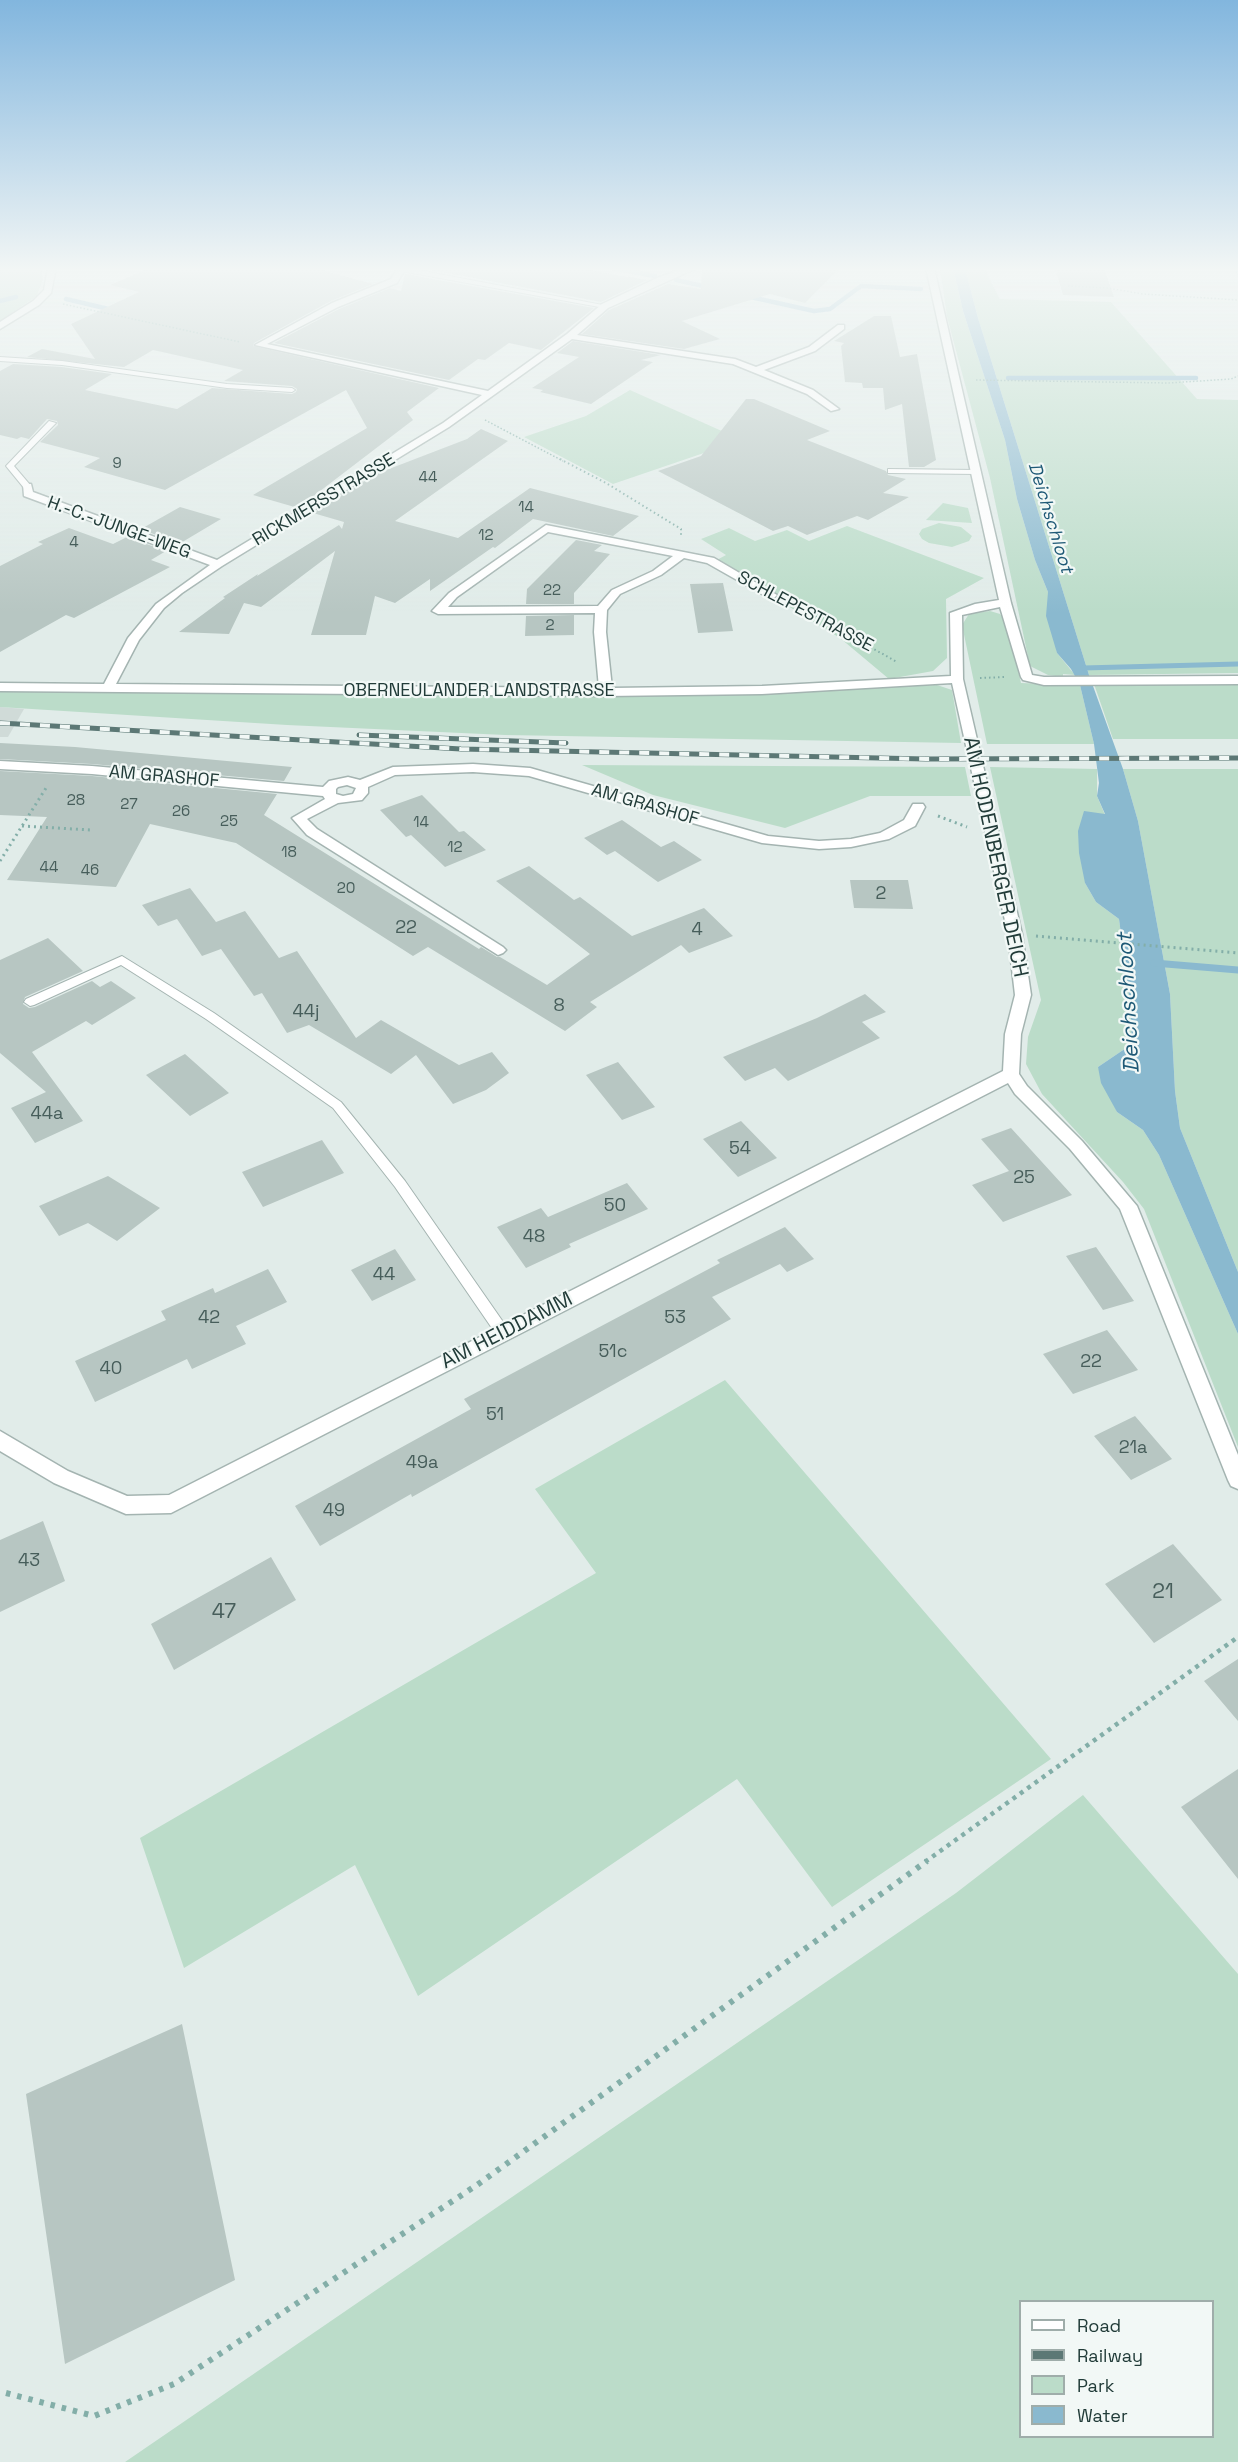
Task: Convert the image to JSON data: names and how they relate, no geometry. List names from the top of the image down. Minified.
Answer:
{"streets":{"street":["RICKMERSSTRASSE","H.-C.-JUNGE-WEG","SCHLEPESTRASSE","OBERNEULANDER LANDSTRASSE","AM GRASHOF","AM HODENBERGER DEICH","AM HEIDDAMM"]},"crossings":[["RICKMERSSTRASSE","H.-C.-JUNGE-WEG"],["RICKMERSSTRASSE","OBERNEULANDER LANDSTRASSE"],["SCHLEPESTRASSE","OBERNEULANDER LANDSTRASSE"],["OBERNEULANDER LANDSTRASSE","AM HODENBERGER DEICH"],["AM HODENBERGER DEICH","AM HEIDDAMM"]],"water":["Deichschloot"],"house_numbers":["9","44","14","12","4","22","2","28","27","26","25","14","12","18","44","46","20","2","22","4","8","44j","44a","54","25","50","48","44","42","53","51c","22","40","51","21a","49a","49","43","21","47"],"legend":["Road","Railway","Park","Water"]}
